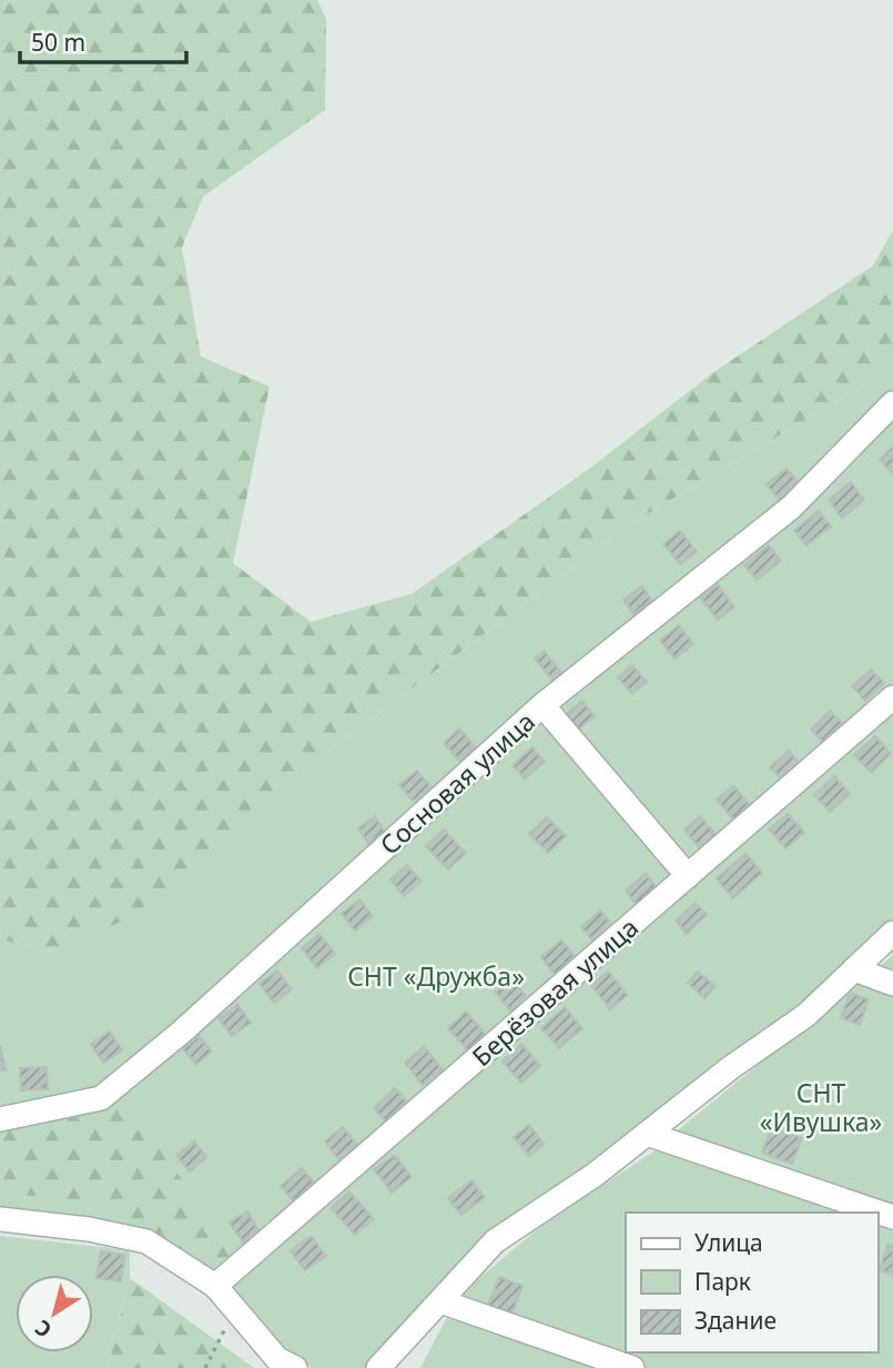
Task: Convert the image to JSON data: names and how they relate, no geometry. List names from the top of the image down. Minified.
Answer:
{"streets":{"lane":["Сосновая улица","Берёзовая улица"]},"parks":["СНТ «Дружба»","СНТ «Ивушка»"],"legend":["Улица","Парк","Здание"],"scale_bar":"50 m","north":"bottom left"}
